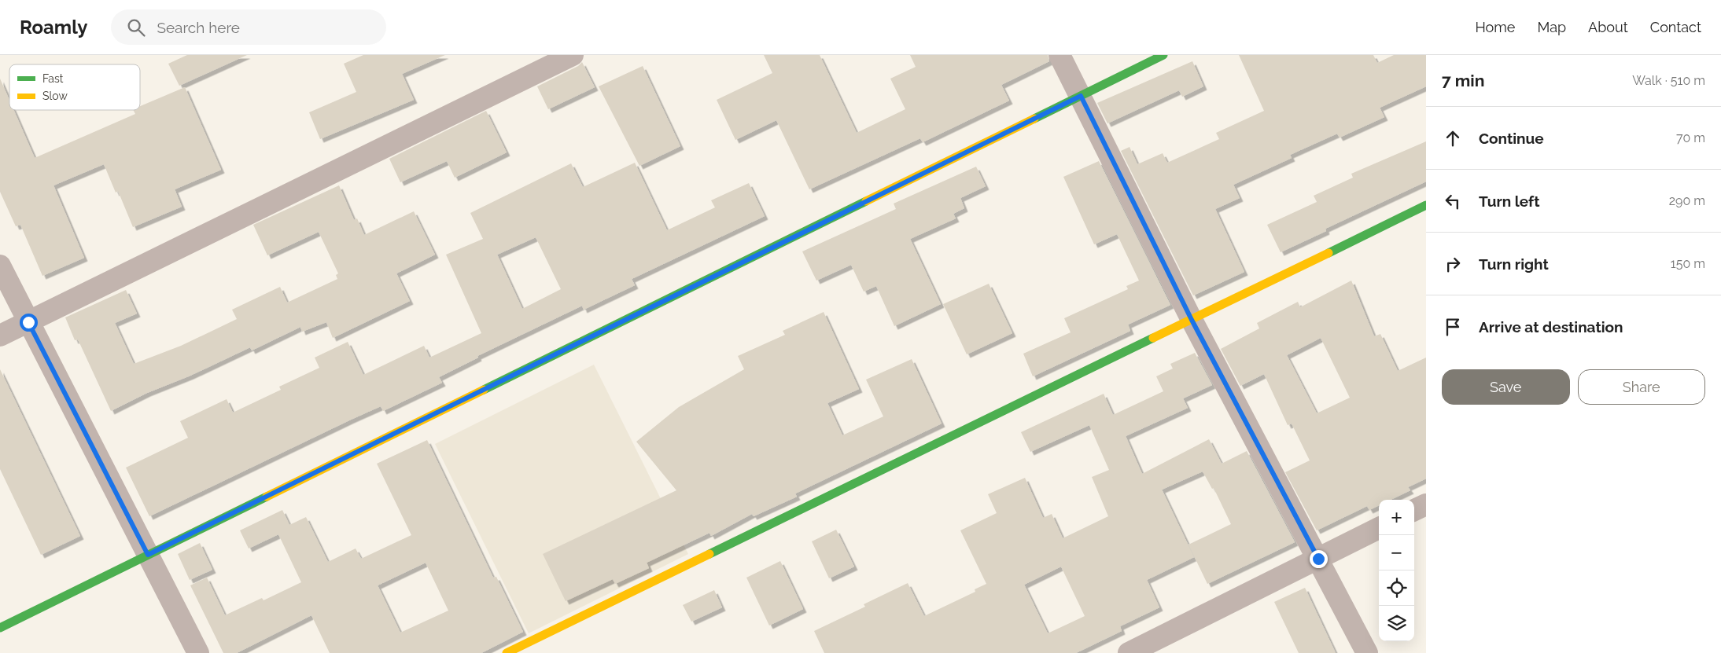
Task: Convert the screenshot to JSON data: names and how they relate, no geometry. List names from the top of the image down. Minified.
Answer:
{"legend":["Fast","Slow"],"page":{"header":"Roamly","search":"Search here","nav":["Home","Map","About","Contact"],"heading":["7 min","Walk · 510 m"],"list":[["Continue","70 m"],["Turn left","290 m"],["Turn right","150 m"],"Arrive at destination"],"buttons":["Save","Share"],"map_buttons":["+","−"]}}
